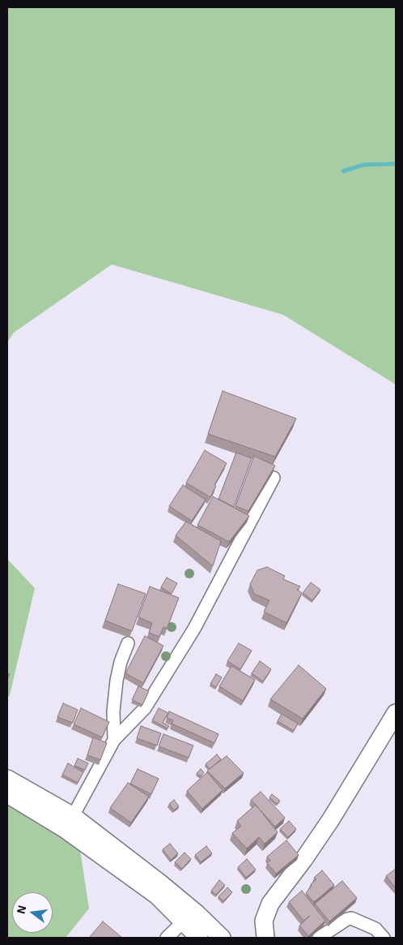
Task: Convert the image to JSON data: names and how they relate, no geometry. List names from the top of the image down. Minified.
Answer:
{"north":"left"}
